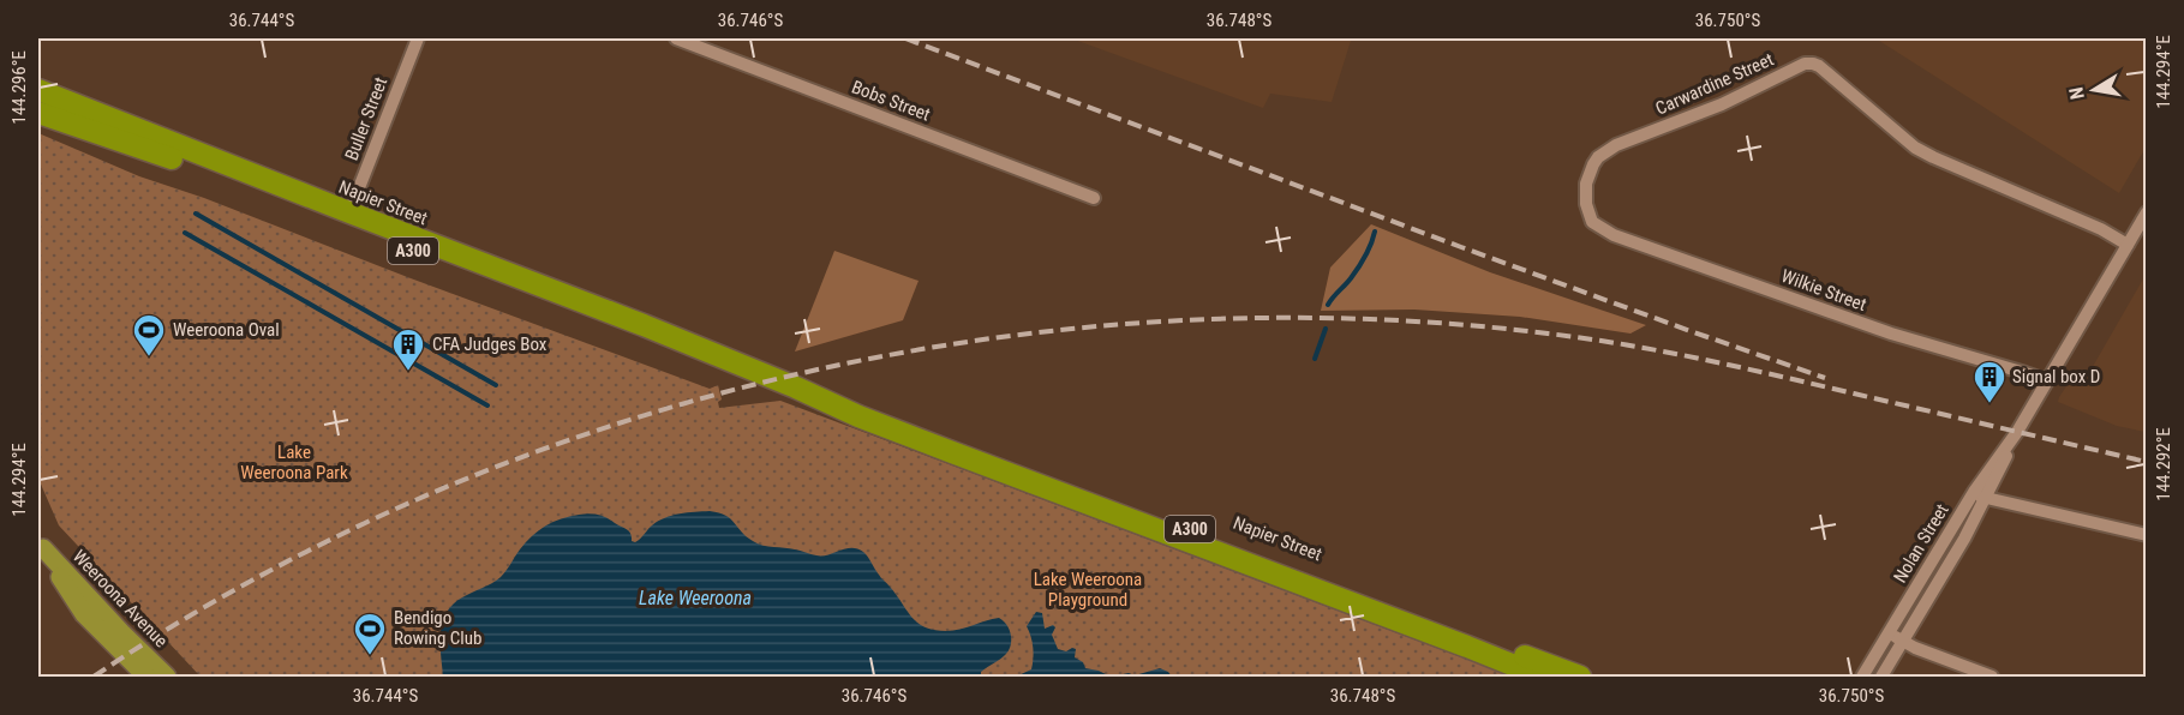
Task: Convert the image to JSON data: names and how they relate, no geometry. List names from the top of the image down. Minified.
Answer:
{"streets":{"highway":["Napier Street","A300"],"main road":["Weeroona Avenue"],"street":["Carwardine Street","Bobs Street","Buller Street","Wilkie Street","Nolan Street"]},"crossings":[["Carwardine Street","Wilkie Street"],["Carwardine Street","Nolan Street"],["Buller Street","Napier Street"],["Wilkie Street","Nolan Street"]],"water":["Lake Weeroona"],"parks":["Lake Weeroona Park","Lake Weeroona Playground"],"places":{"sports":["Weeroona Oval","Bendigo Rowing Club"],"building":["CFA Judges Box","Signal box D"]},"north":"left","coordinates":["36.744°S","36.746°S","36.748°S","36.750°S","144.294°E","144.296°E","144.292°E"]}
